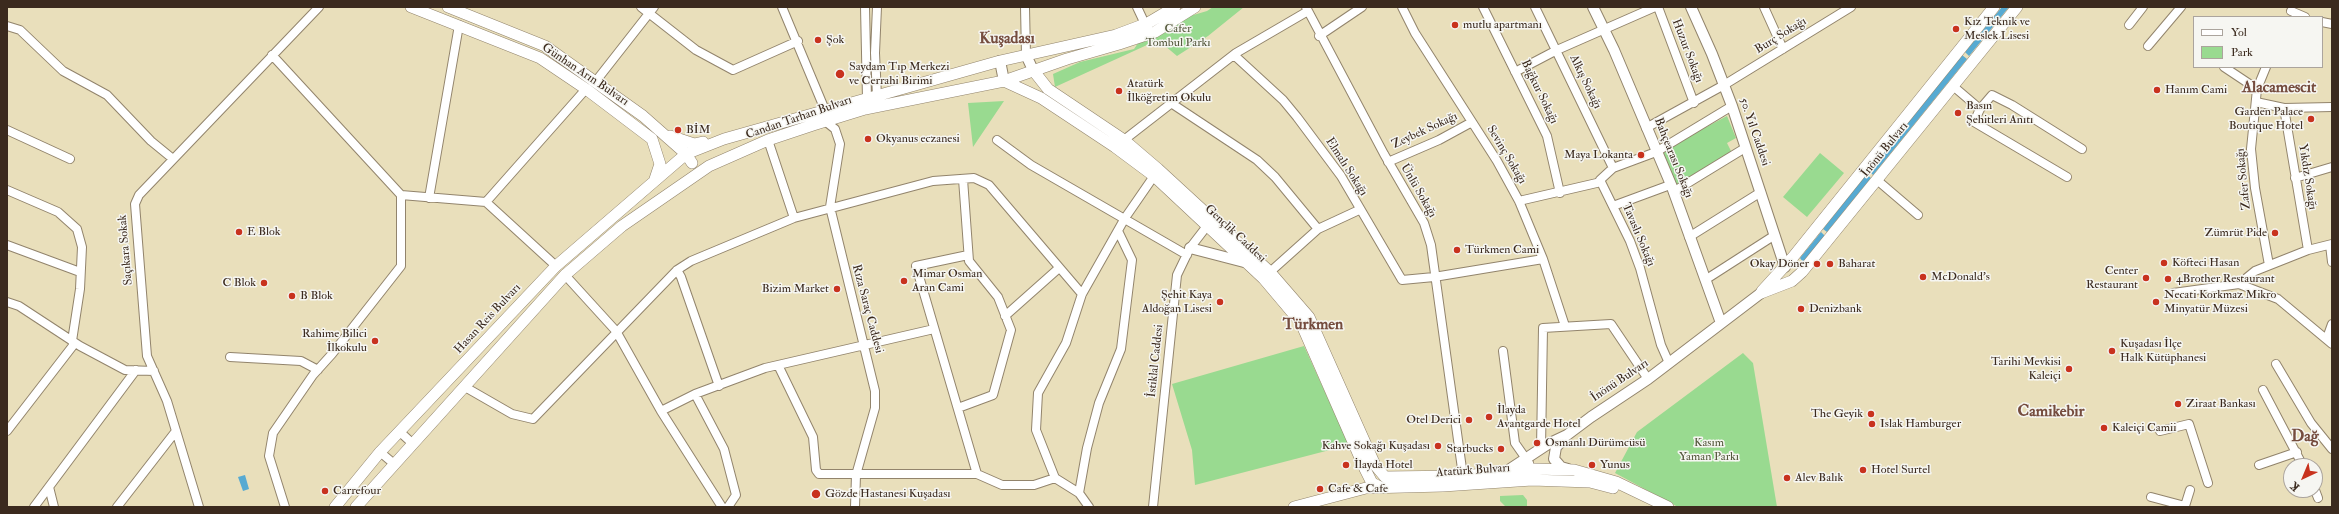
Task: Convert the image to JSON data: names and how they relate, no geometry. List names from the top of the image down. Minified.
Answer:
{"streets":{"main road":["Günhan Arın Bulvarı","Candan Tarhan Bulvarı","İnönü Bulvarı","Gençlik Caddesi","Hasan Reis Bulvarı","Atatürk Bulvarı"],"street":["Burç Sokağı","Huzur Sokağı","Alkış Sokağı","Bağkur Sokağı","Zeybek Sokağı","50. Yıl Caddesi","Sevinç Sokağı","Bahçearası Sokağı","Elmalı Sokağı","Yıkdız Sokağı","Zafer Sokağı","Ünlü Sokağı","Tavaslı Sokağı","Saçıkara Sokak","Rıza Saraç Caddesi","İstiklal Caddesi"]},"crossings":[["Burç Sokağı","Huzur Sokağı"],["Burç Sokağı","50. Yıl Caddesi"],["Burç Sokağı","Bahçearası Sokağı"],["Günhan Arın Bulvarı","Candan Tarhan Bulvarı"],["Candan Tarhan Bulvarı","Gençlik Caddesi"],["Candan Tarhan Bulvarı","Rıza Saraç Caddesi"],["Candan Tarhan Bulvarı","Hasan Reis Bulvarı"],["Zeybek Sokağı","Sevinç Sokağı"],["Zeybek Sokağı","Ünlü Sokağı"],["50. Yıl Caddesi","İnönü Bulvarı"],["İnönü Bulvarı","Bahçearası Sokağı"],["İnönü Bulvarı","Tavaslı Sokağı"],["İnönü Bulvarı","Atatürk Bulvarı"],["Elmalı Sokağı","Ünlü Sokağı"],["Ünlü Sokağı","Atatürk Bulvarı"],["Gençlik Caddesi","İstiklal Caddesi"],["Gençlik Caddesi","Atatürk Bulvarı"]],"districts":["Kuşadası","Alacamescit","Türkmen","Camikebir","Dağ"],"parks":["Cafer Tombul Parkı","Kasım Yaman Parkı"],"places":["mutlu apartmanı","Kız Teknik ve Meslek Lisesi","Şok","Saydam Tıp Merkezi ve Cerrahi Birimi","Hanım Cami","Atatürk İlköğretim Okulu","Basın Şehitleri Anıtı","Garden Palace Boutique Hotel","BİM","Okyanus eczanesi","Maya Lokanta","E Blok","Zümrüt Pide","Türkmen Cami","Köfteci Hasan","Okay Döner","Baharat","McDonald's","Center Restaurant","4Brother Restaurant","Mimar Osman Aran Cami","C Blok","Bizim Market","B Blok","Şehit Kaya Aldoğan Lisesi","Necati Korkmaz Mikro Minyatür Müzesi","Denizbank","Rahime Bilici İlkokulu","Kuşadası İlçe Halk Kütüphanesi","Tarihi Mevkisi Kaleiçi","Ziraat Bankası","The Geyik","İlayda Avantgarde Hotel","Otel Derici","Islak Hamburger","Kaleiçi Camii","Osmanlı Dürümcüsü","Kahve Sokağı Kuşadası","Starbucks","İlayda Hotel","Yunus","Hotel Surtel","Alev Balık","Cafe & Cafe","Carrefour","Gözde Hastanesi Kuşadası"],"legend":["Yol","Park"],"north":"bottom left"}
